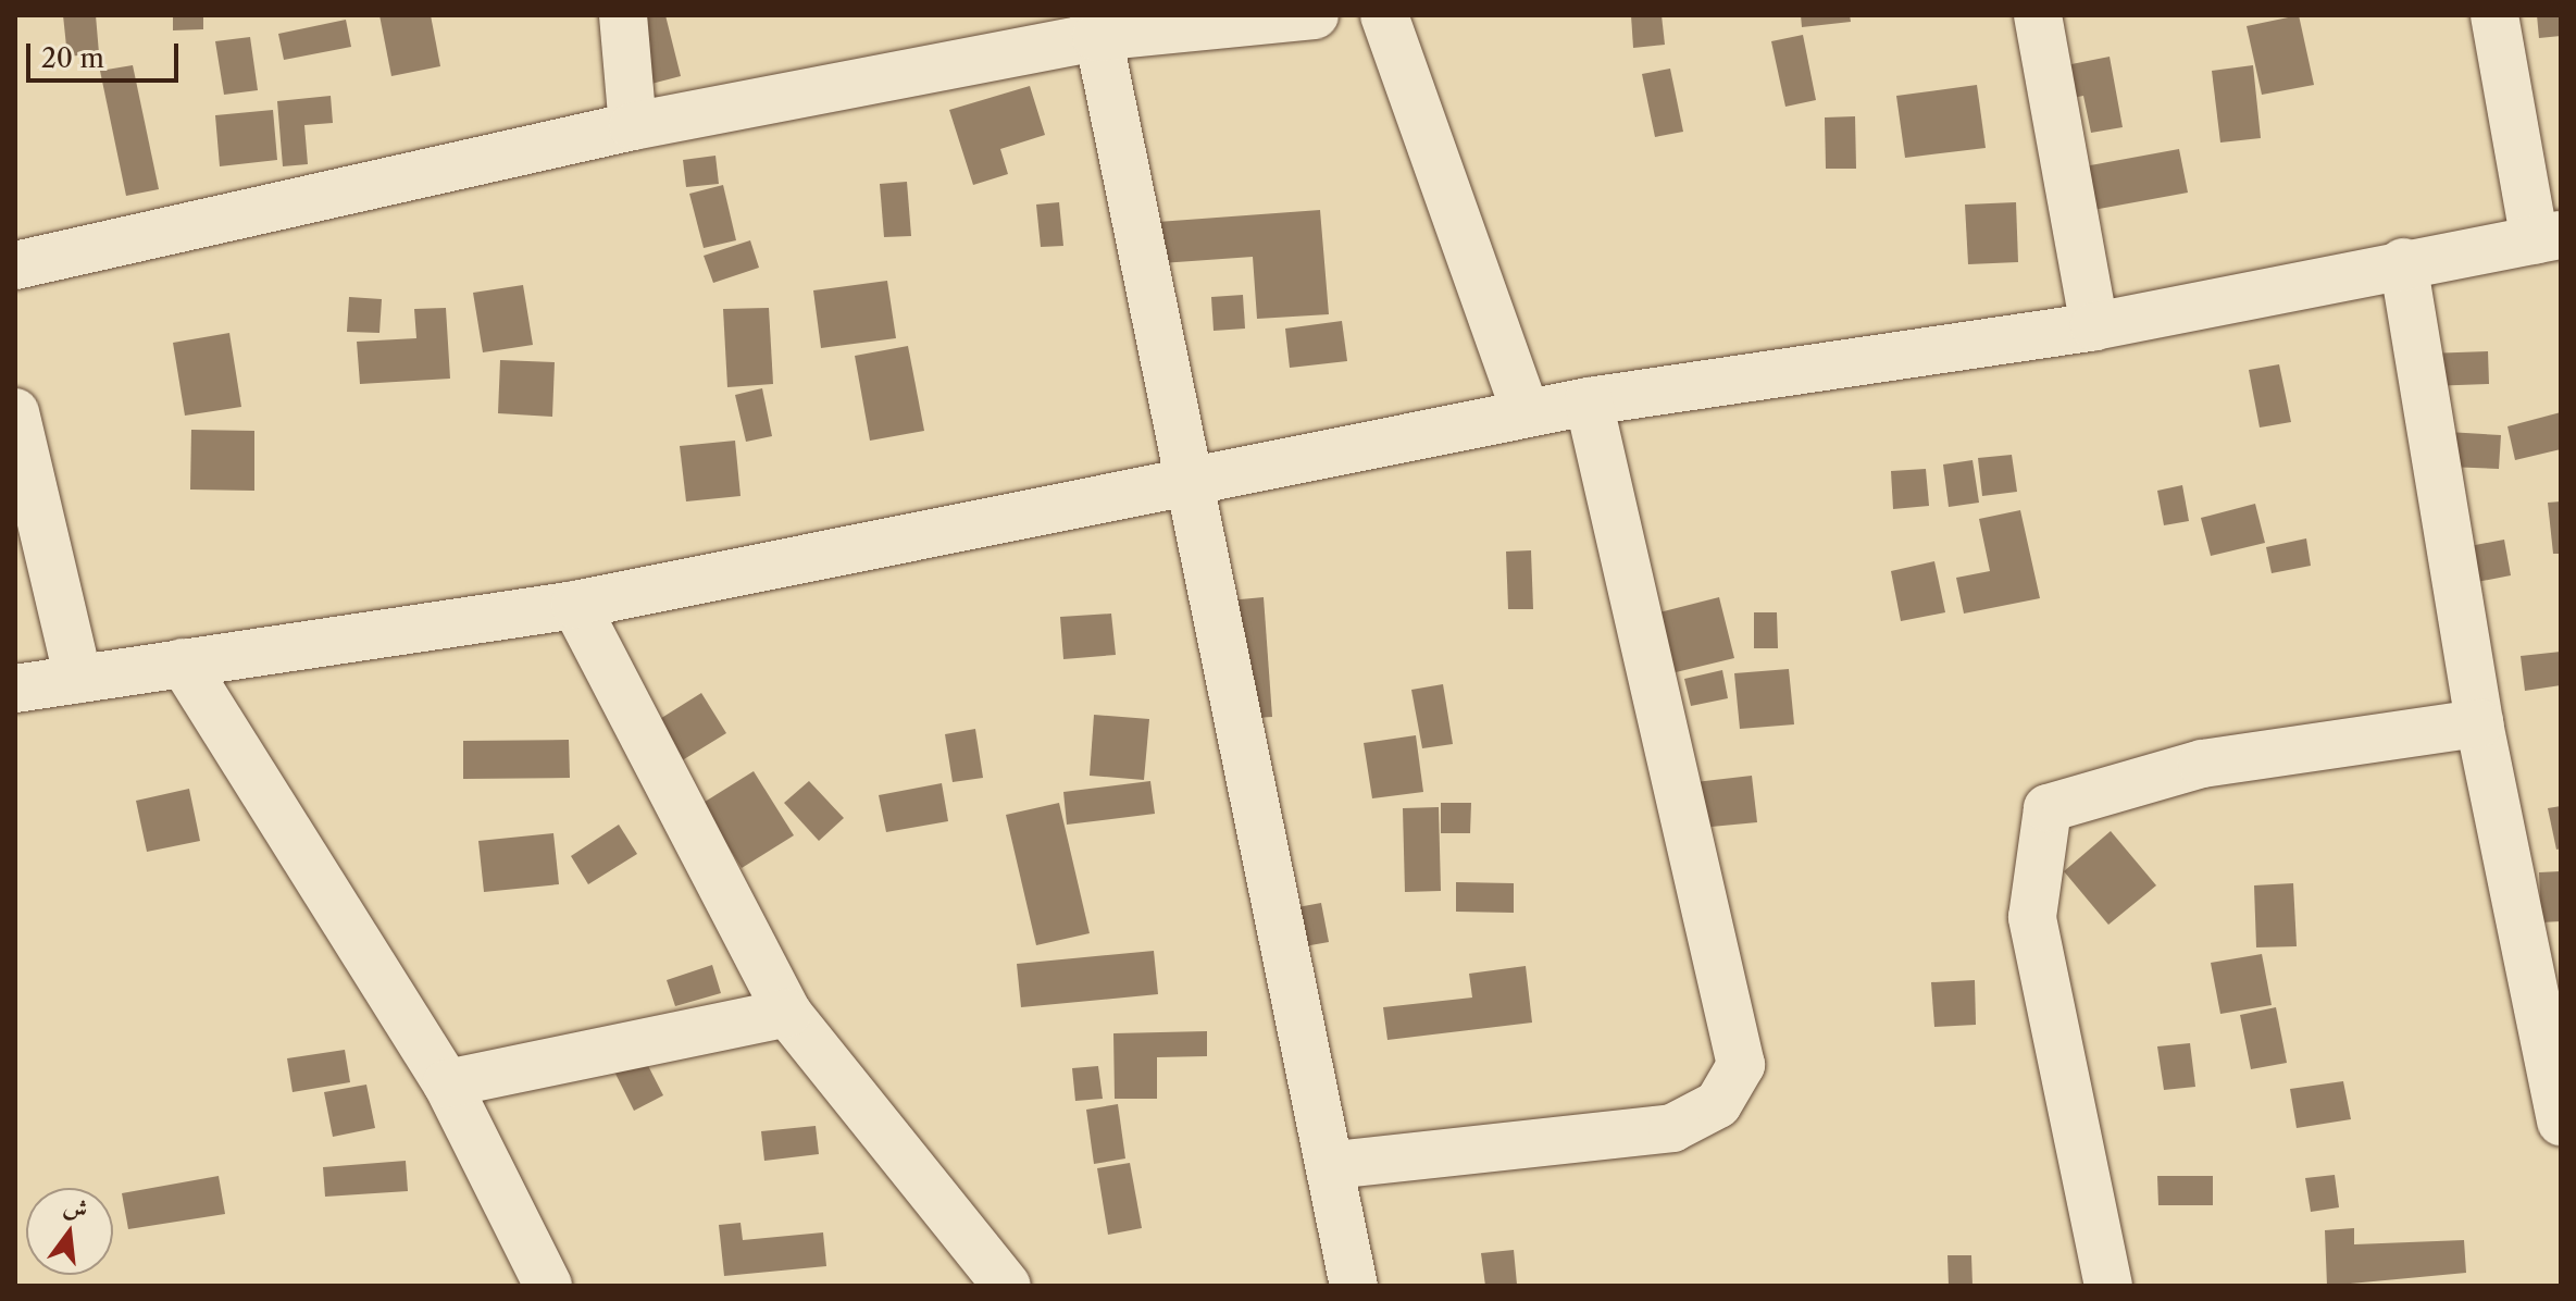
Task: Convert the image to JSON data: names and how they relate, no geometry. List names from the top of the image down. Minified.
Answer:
{"scale_bar":"20 m","north":"top"}
